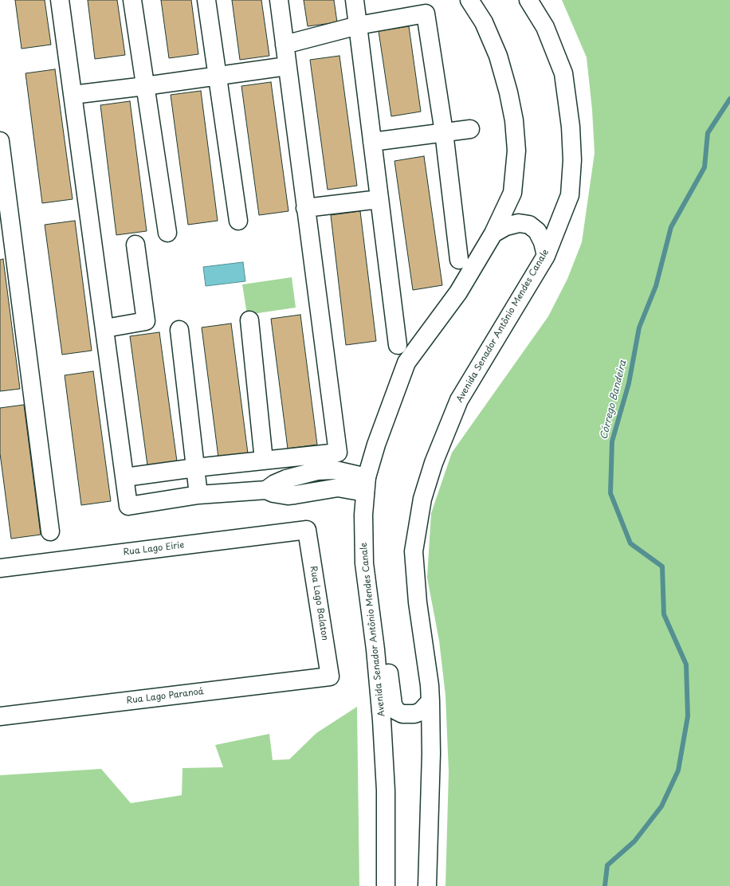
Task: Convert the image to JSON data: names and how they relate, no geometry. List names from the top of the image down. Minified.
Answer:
{"streets":{"street":["Avenida Senador Antônio Mendes Canale","Rua Lago Eirie","Rua Lago Balaton","Rua Lago Paranoá"]},"crossings":[["Rua Lago Eirie","Rua Lago Balaton"],["Rua Lago Balaton","Rua Lago Paranoá"]],"water":["Córrego Bandeira"]}
